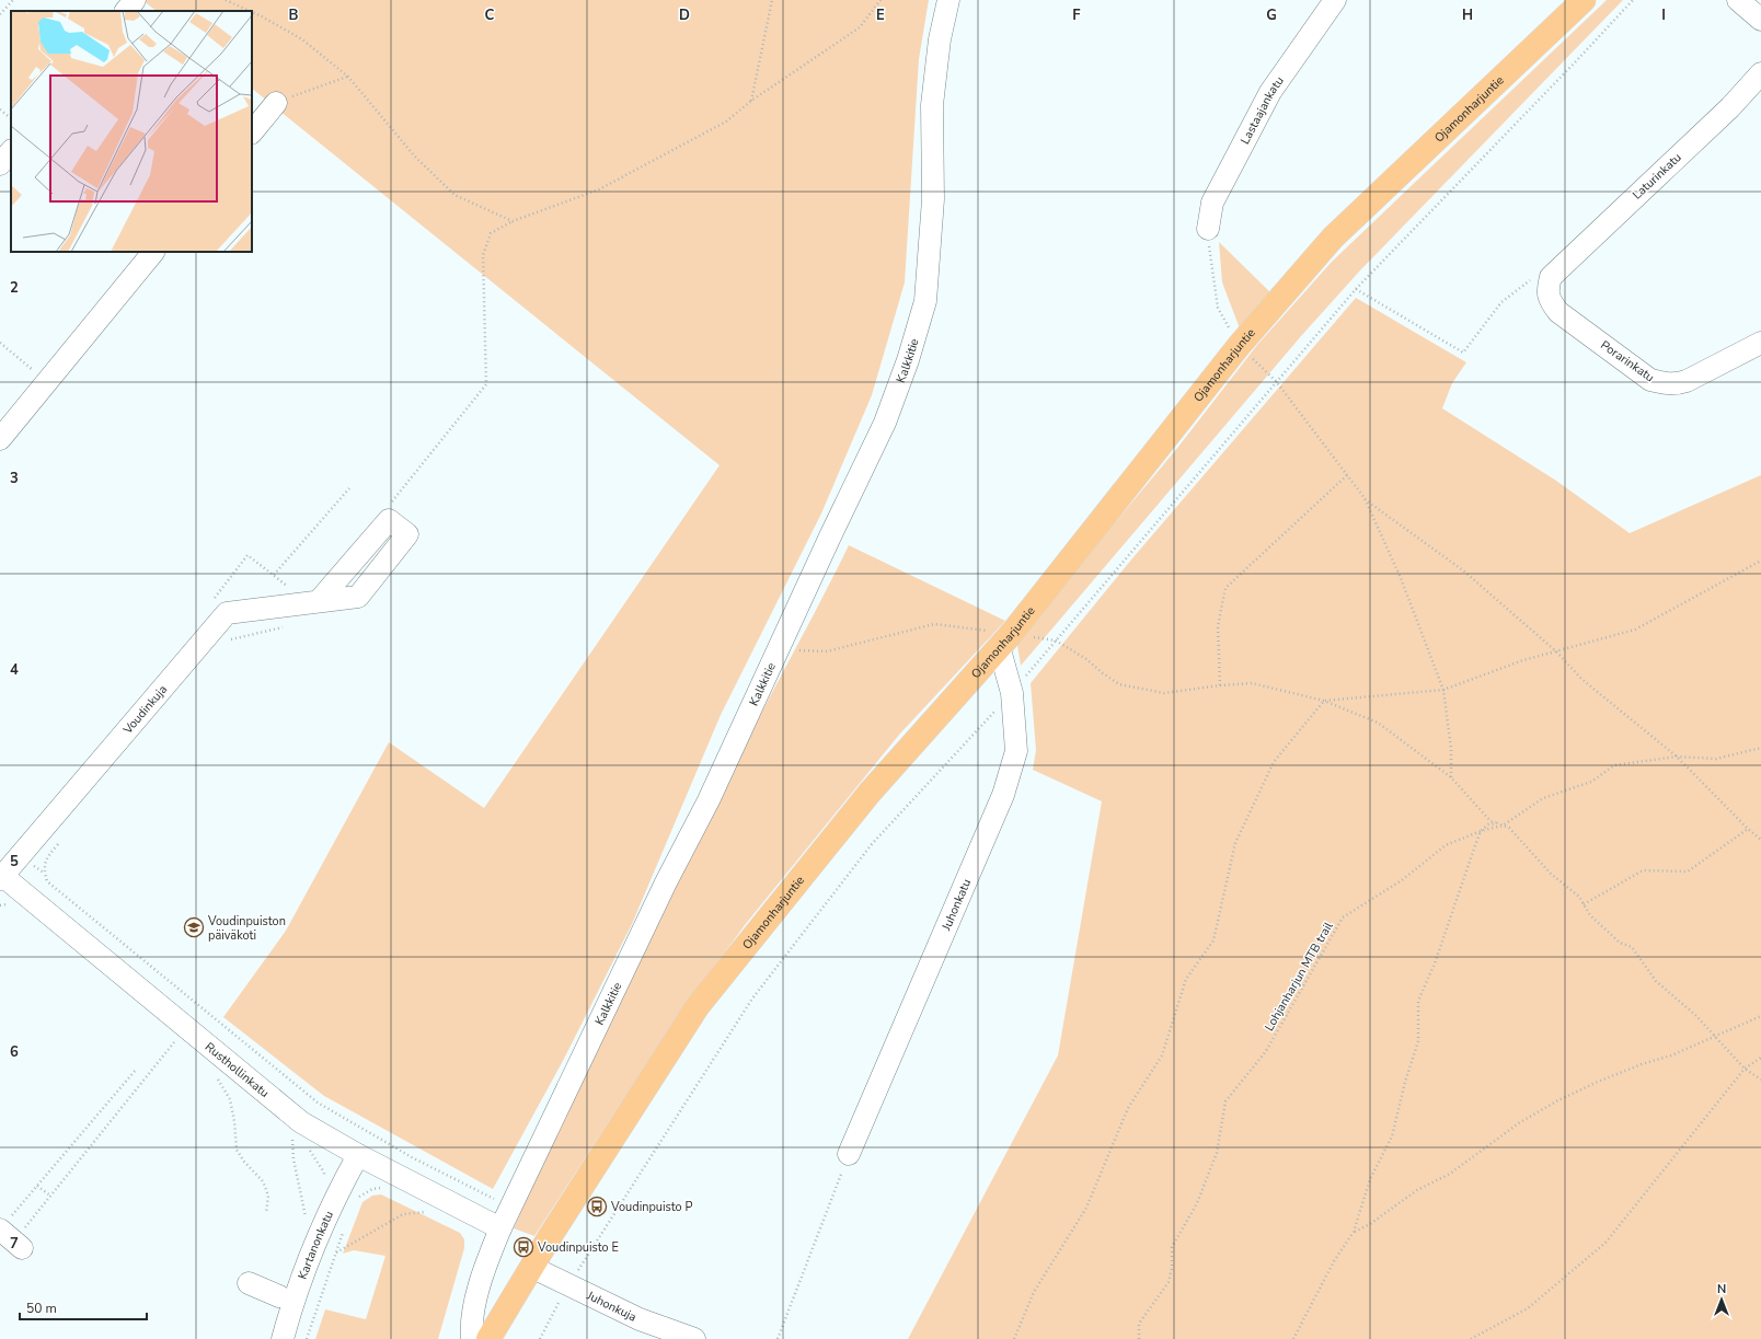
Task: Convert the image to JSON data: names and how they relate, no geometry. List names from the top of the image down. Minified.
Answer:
{"streets":{"main road":["Ojamonharjuntie"],"street":["Lastaajankatu","Laturinkatu","Kalkkitie","Porarinkatu","Voudinkuja","Juhonkatu","Rusthollinkatu","Kartanonkatu","Juhonkuja"],"path":["Lohjanharjun MTB trail"]},"crossings":[["Ojamonharjuntie","Juhonkatu"],["Ojamonharjuntie","Juhonkuja"],["Laturinkatu","Porarinkatu"],["Kalkkitie","Rusthollinkatu"],["Voudinkuja","Rusthollinkatu"],["Rusthollinkatu","Kartanonkatu"]],"places":{"school or university":["Voudinpuiston päiväkoti"],"bus stop":["Voudinpuisto P","Voudinpuisto E"]},"scale_bar":"50 m","north":"top","grid":{"columns":["B","C","D","E","F","G","H","I"],"rows":["2","3","4","5","6","7"]}}
